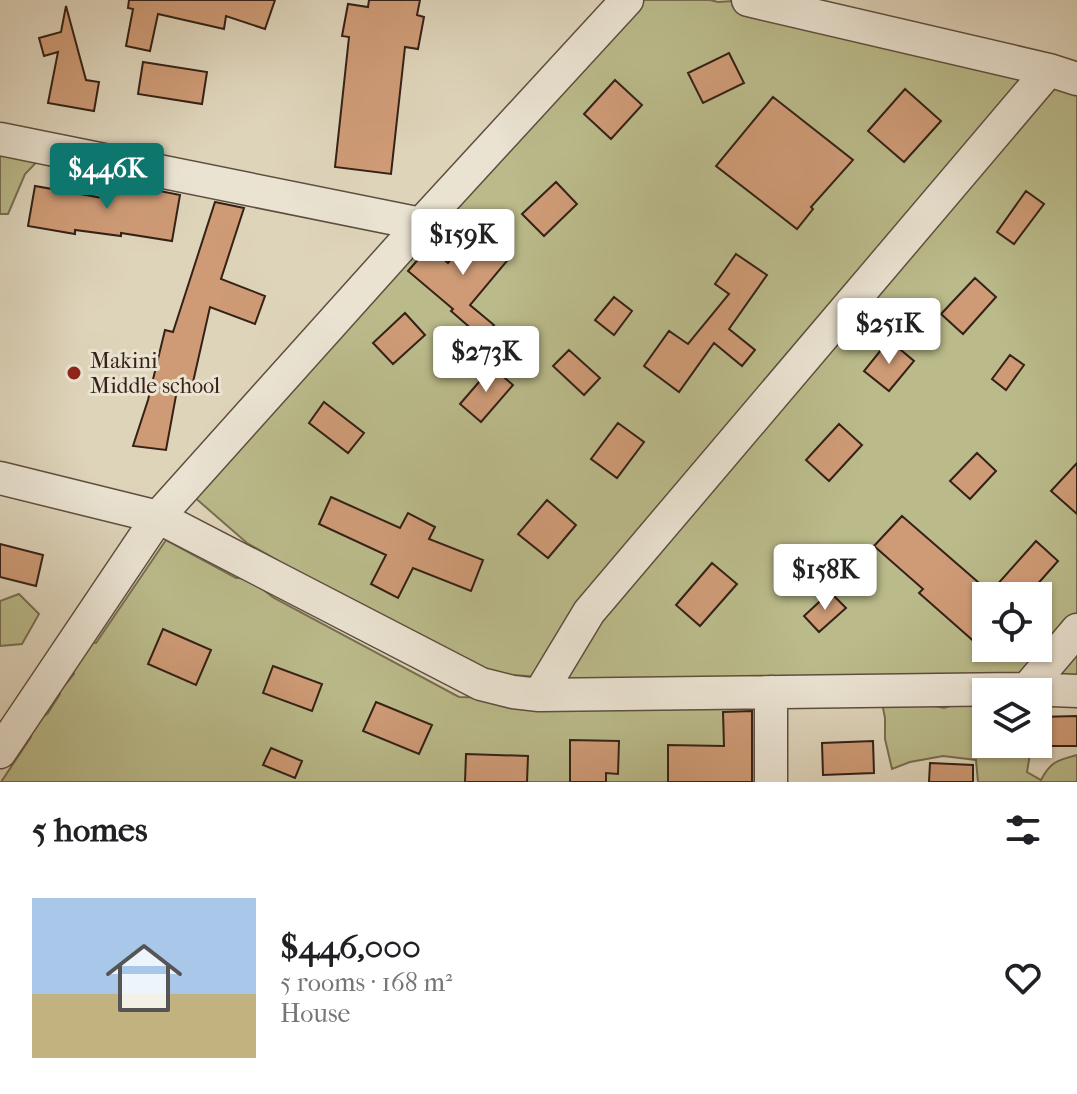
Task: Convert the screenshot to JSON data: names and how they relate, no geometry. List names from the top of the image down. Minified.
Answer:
{"places":["Makini Middle school"],"page":{"price":["$446K","$159K","$251K","$273K","$158K"],"heading":"5 homes","list":[{"name":"$446,000","note":"5 rooms · 168 m² · House"}]}}
